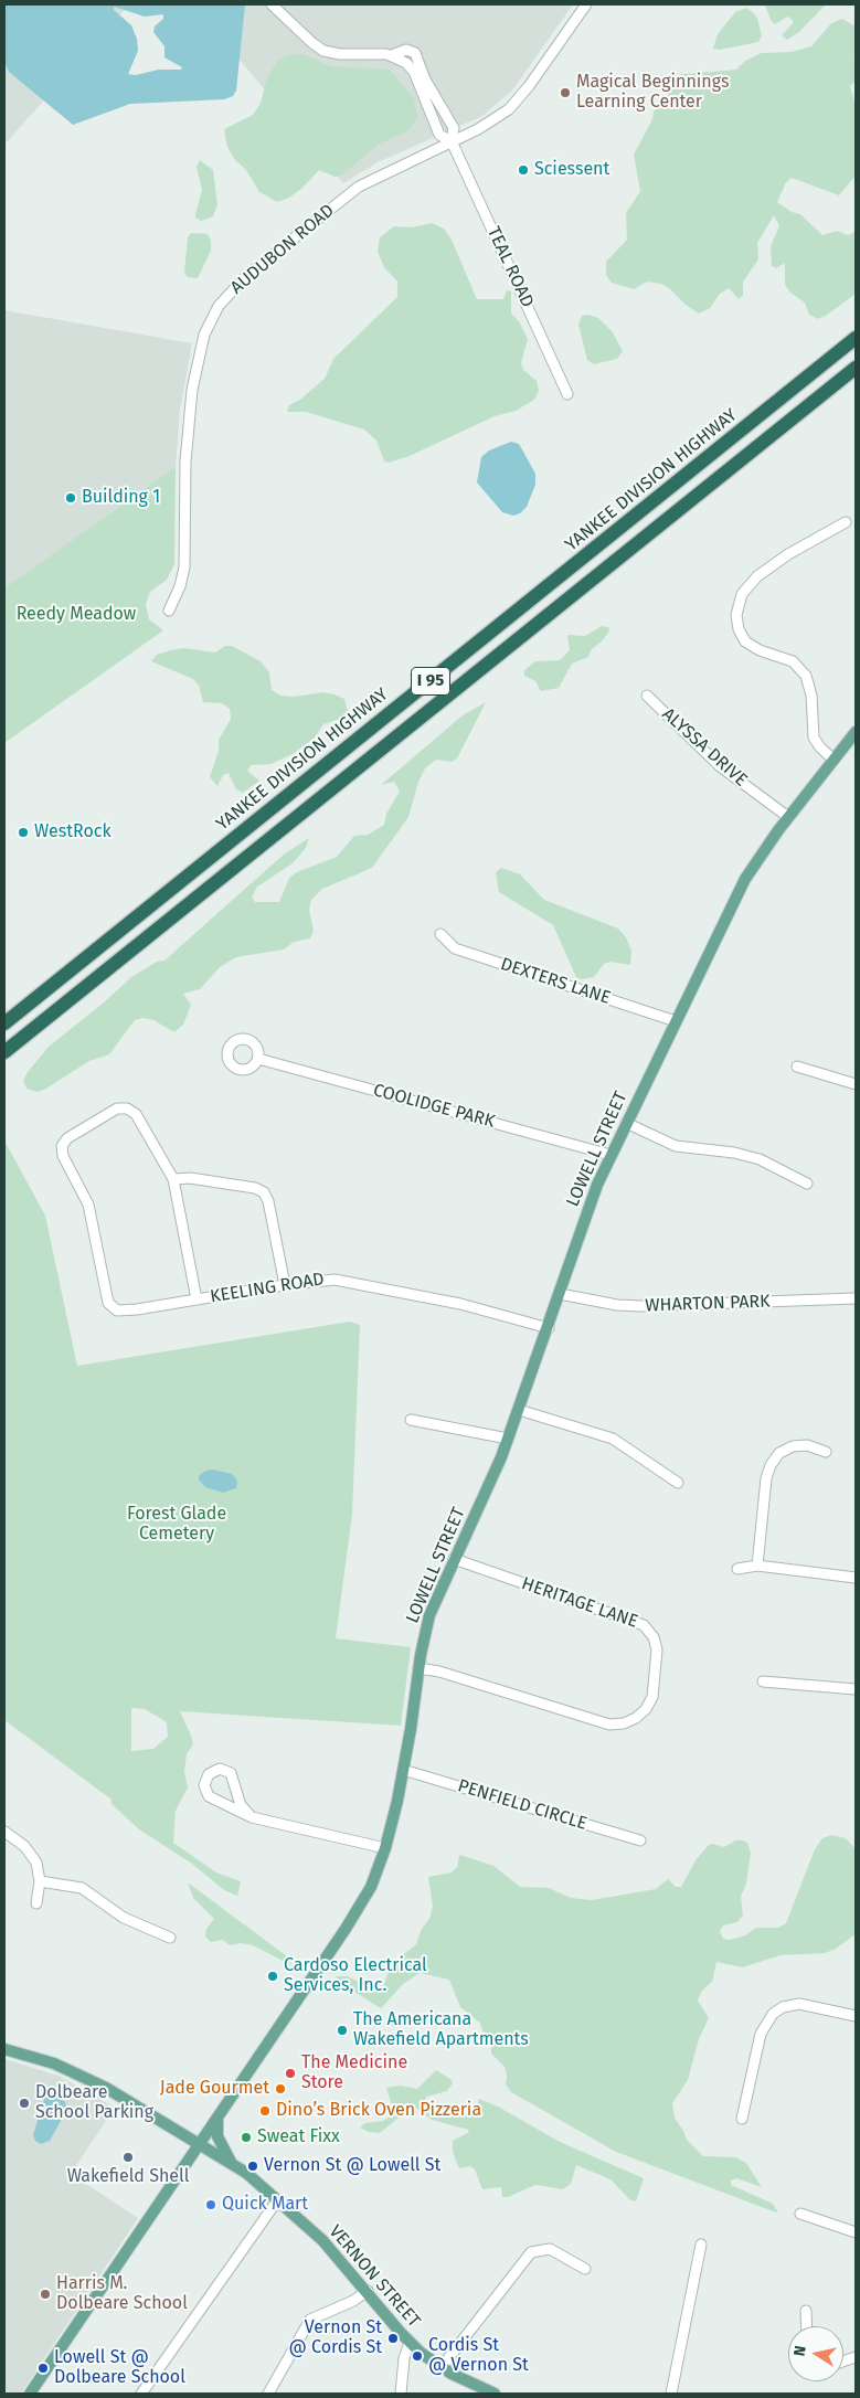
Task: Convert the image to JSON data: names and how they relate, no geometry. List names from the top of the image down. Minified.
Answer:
{"streets":{"highway":["YANKEE DIVISION HIGHWAY","I 95"],"main road":["LOWELL STREET","VERNON STREET"],"street":["AUDUBON ROAD","TEAL ROAD","ALYSSA DRIVE","DEXTERS LANE","COOLIDGE PARK","KEELING ROAD","WHARTON PARK","HERITAGE LANE","PENFIELD CIRCLE"]},"crossings":[["AUDUBON ROAD","TEAL ROAD"],["ALYSSA DRIVE","LOWELL STREET"],["DEXTERS LANE","LOWELL STREET"],["COOLIDGE PARK","LOWELL STREET"],["LOWELL STREET","KEELING ROAD"],["LOWELL STREET","WHARTON PARK"],["LOWELL STREET","HERITAGE LANE"],["LOWELL STREET","PENFIELD CIRCLE"],["LOWELL STREET","VERNON STREET"]],"parks":["Reedy Meadow","Forest Glade Cemetery"],"places":["Magical Beginnings Learning Center","Sciessent","Building 1","WestRock","Cardoso Electrical Services, Inc.","The Americana Wakefield Apartments","The Medicine Store","Jade Gourmet","Dolbeare School Parking","Dino’s Brick Oven Pizzeria","Sweat Fixx","Wakefield Shell","Vernon St @ Lowell St","Quick Mart","Harris M. Dolbeare School","Vernon St @ Cordis St","Cordis St @ Vernon St","Lowell St @ Dolbeare School"],"north":"left"}
